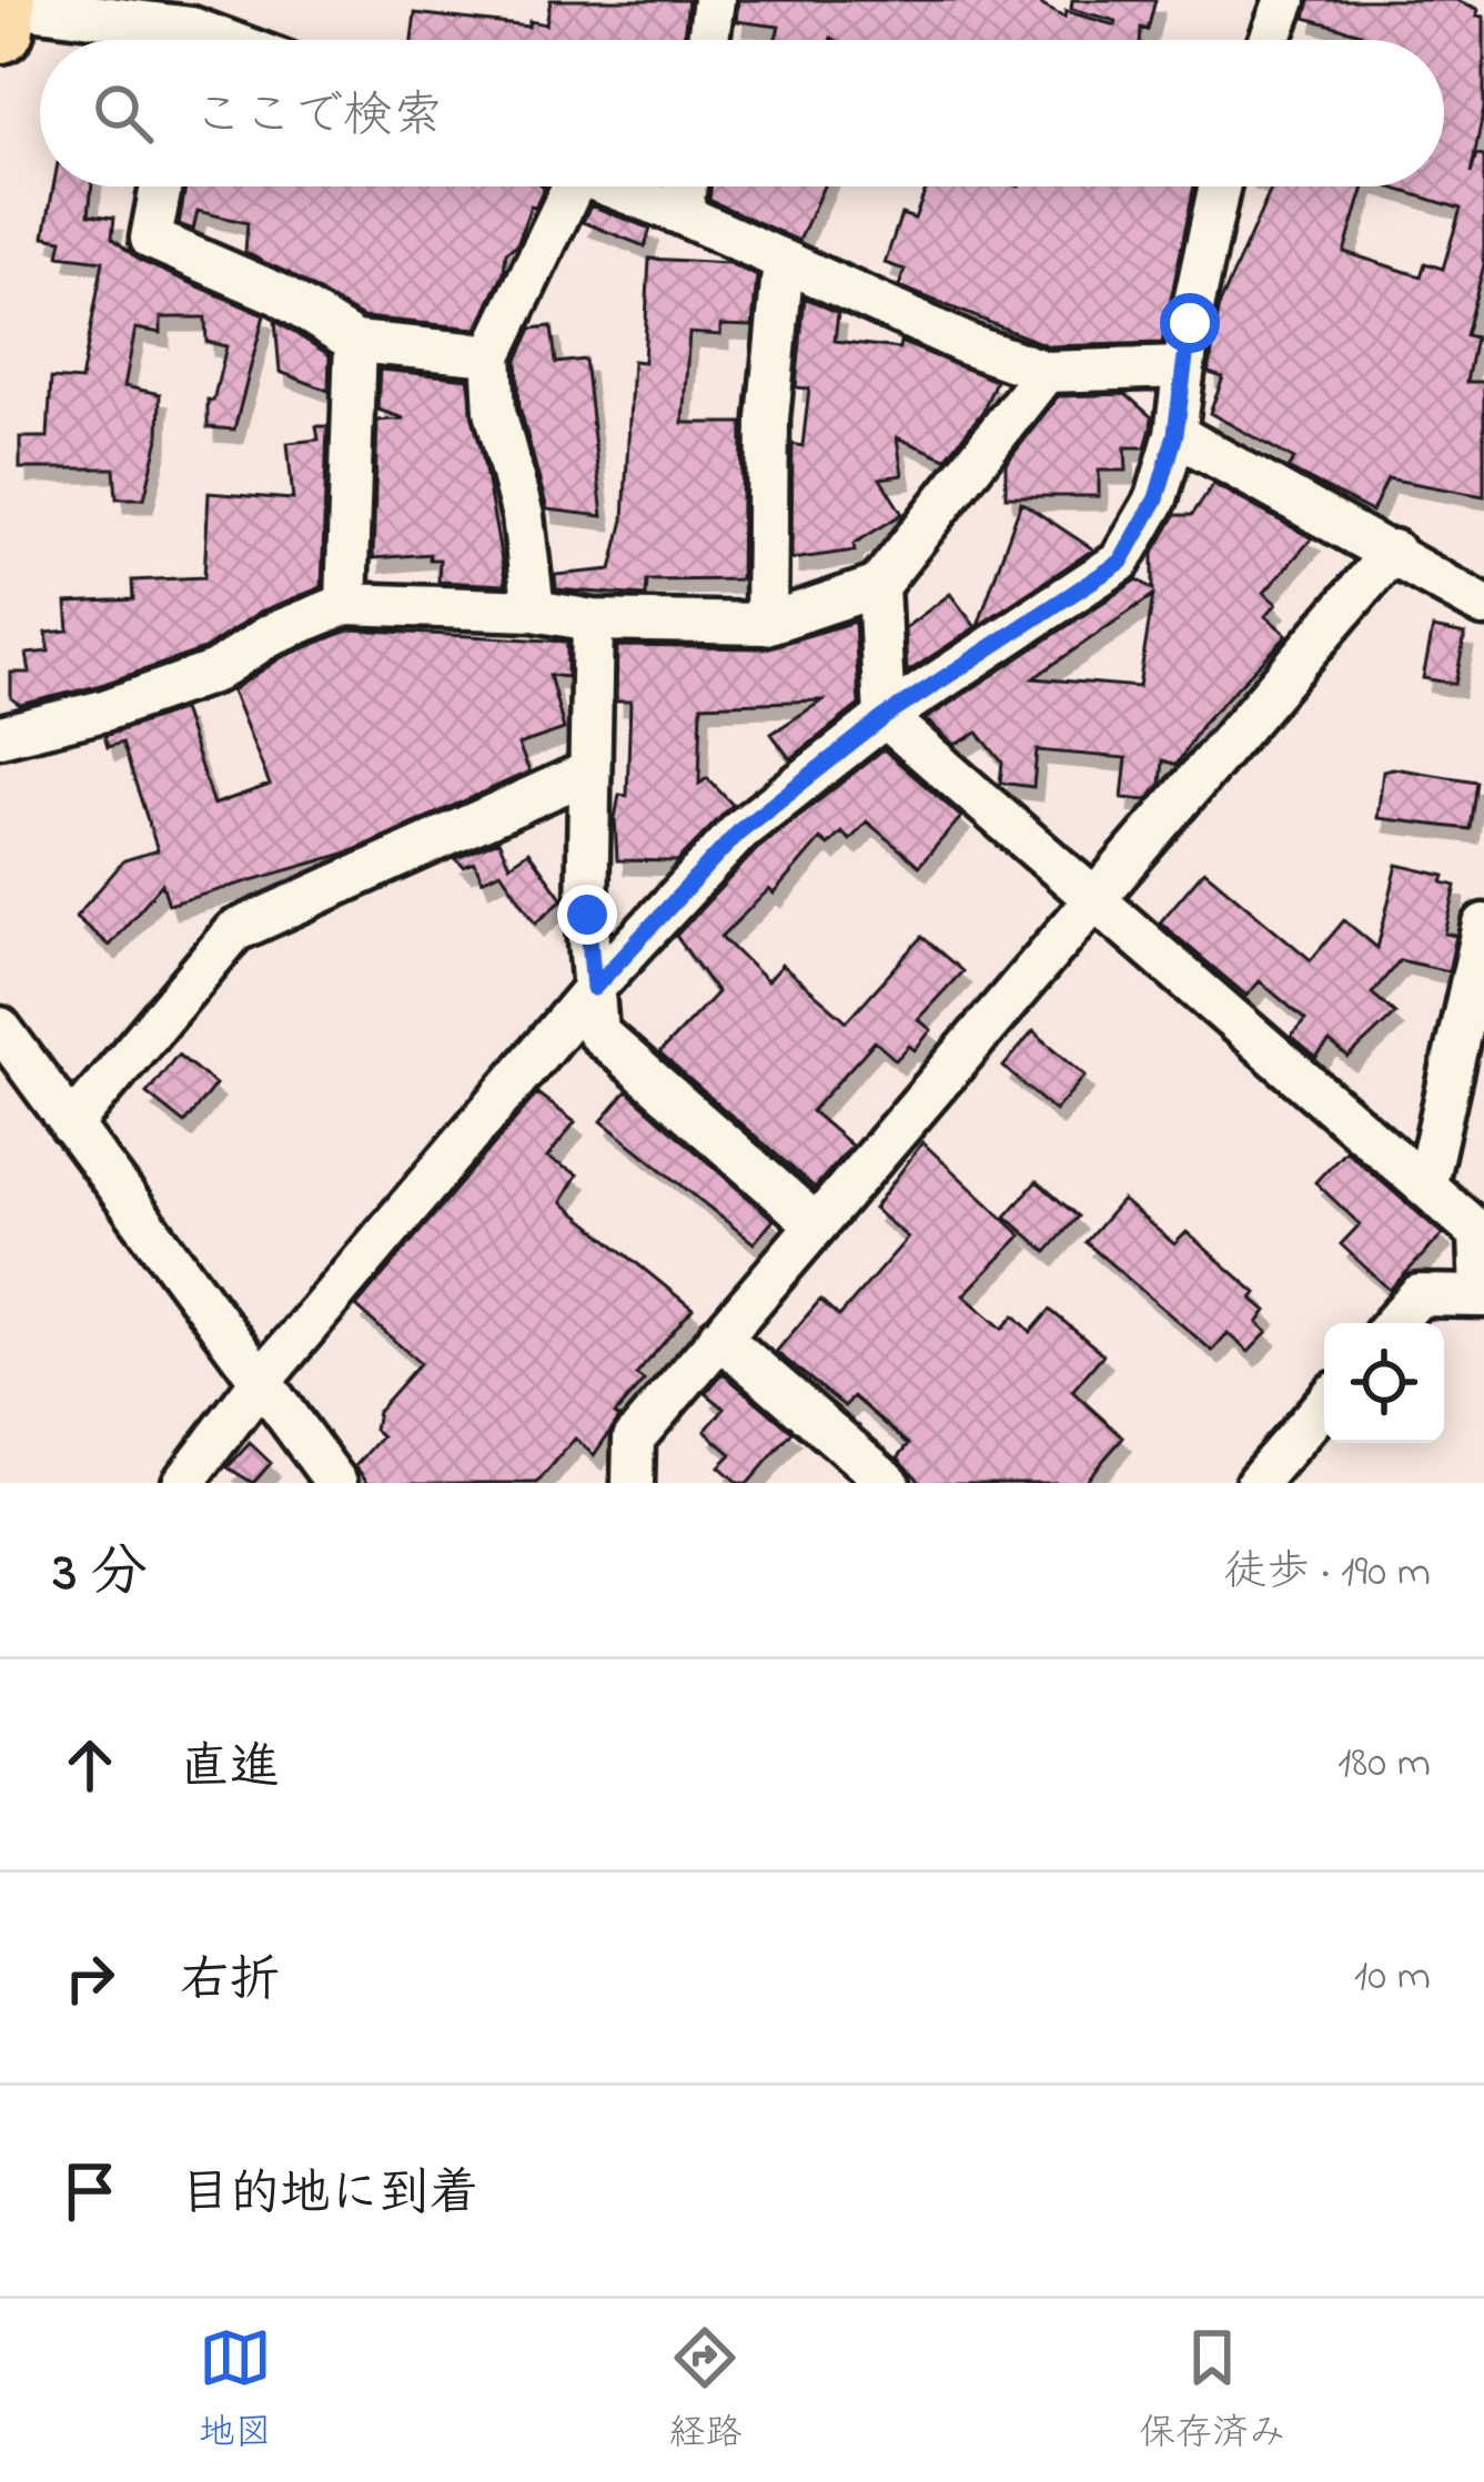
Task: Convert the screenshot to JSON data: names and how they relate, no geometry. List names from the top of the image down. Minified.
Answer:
{"page":{"search":"ここで検索","heading":["3 分","徒歩 · 190 m"],"list":[["直進","180 m"],["右折","10 m"],"目的地に到着"],"nav":["地図","経路","保存済み"]}}
